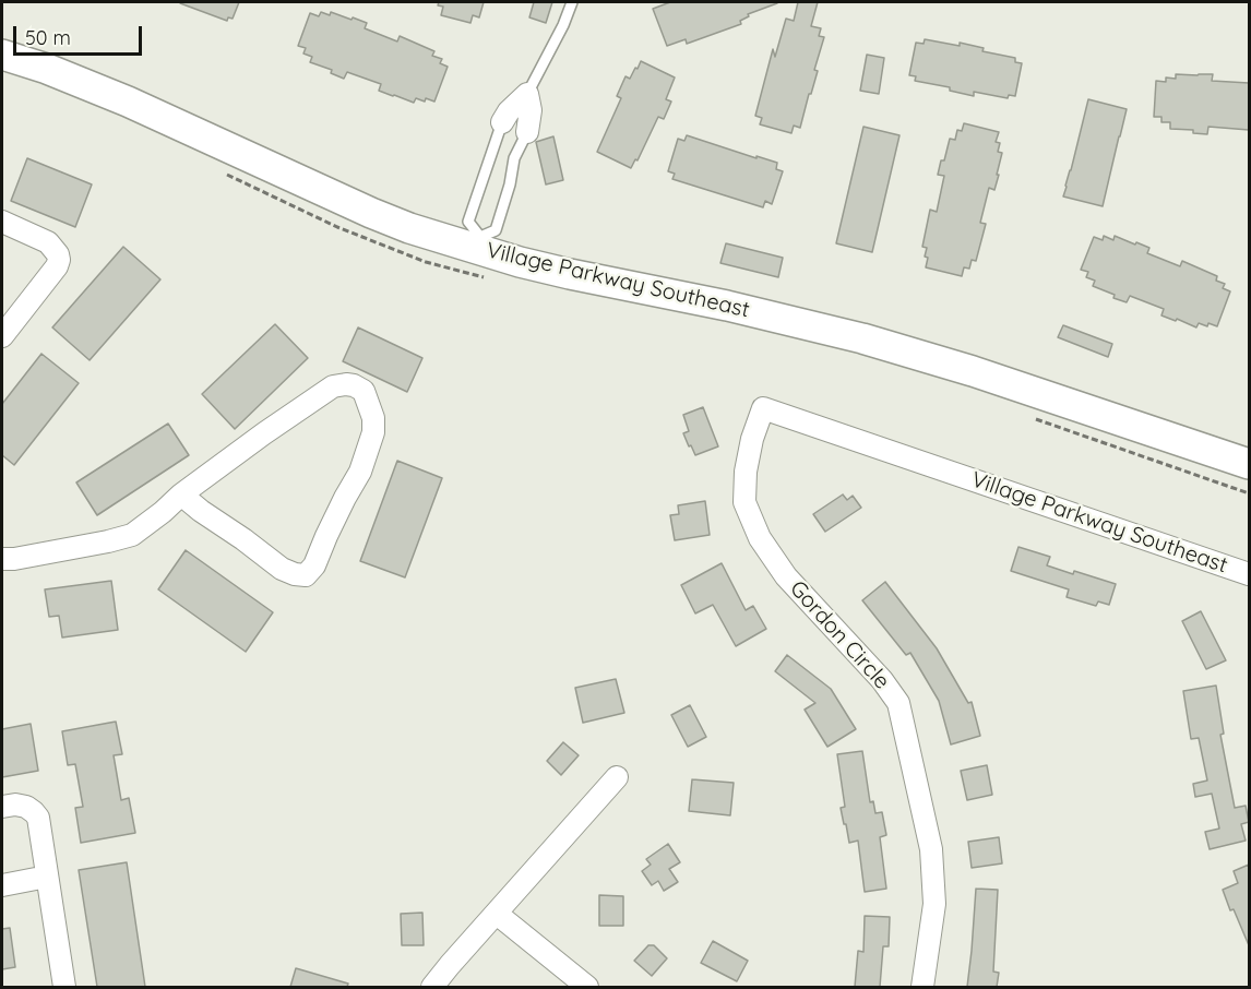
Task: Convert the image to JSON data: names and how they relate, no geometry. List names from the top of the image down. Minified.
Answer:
{"streets":{"street":["Village Parkway Southeast","Gordon Circle"]},"crossings":[["Village Parkway Southeast","Gordon Circle"]],"scale_bar":"50 m"}
